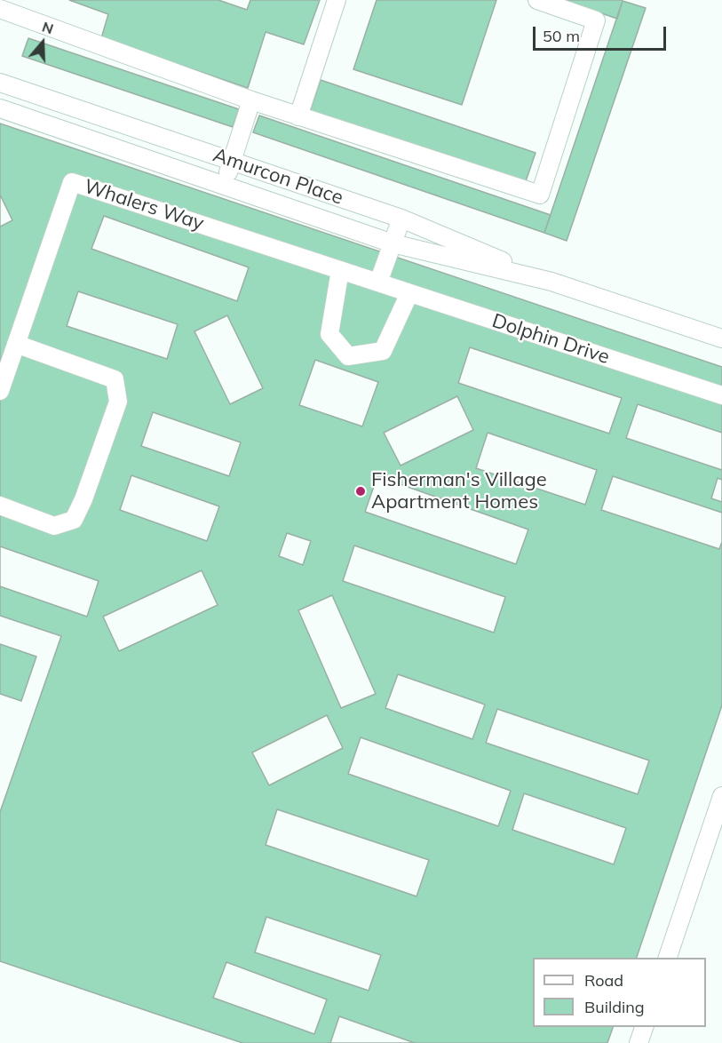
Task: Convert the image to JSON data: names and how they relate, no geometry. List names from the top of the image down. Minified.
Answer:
{"streets":{"street":["Amurcon Place","Whalers Way","Dolphin Drive"]},"crossings":[["Whalers Way","Dolphin Drive"]],"places":["Fisherman's Village Apartment Homes"],"legend":["Road","Building"],"scale_bar":"50 m","north":"top"}
